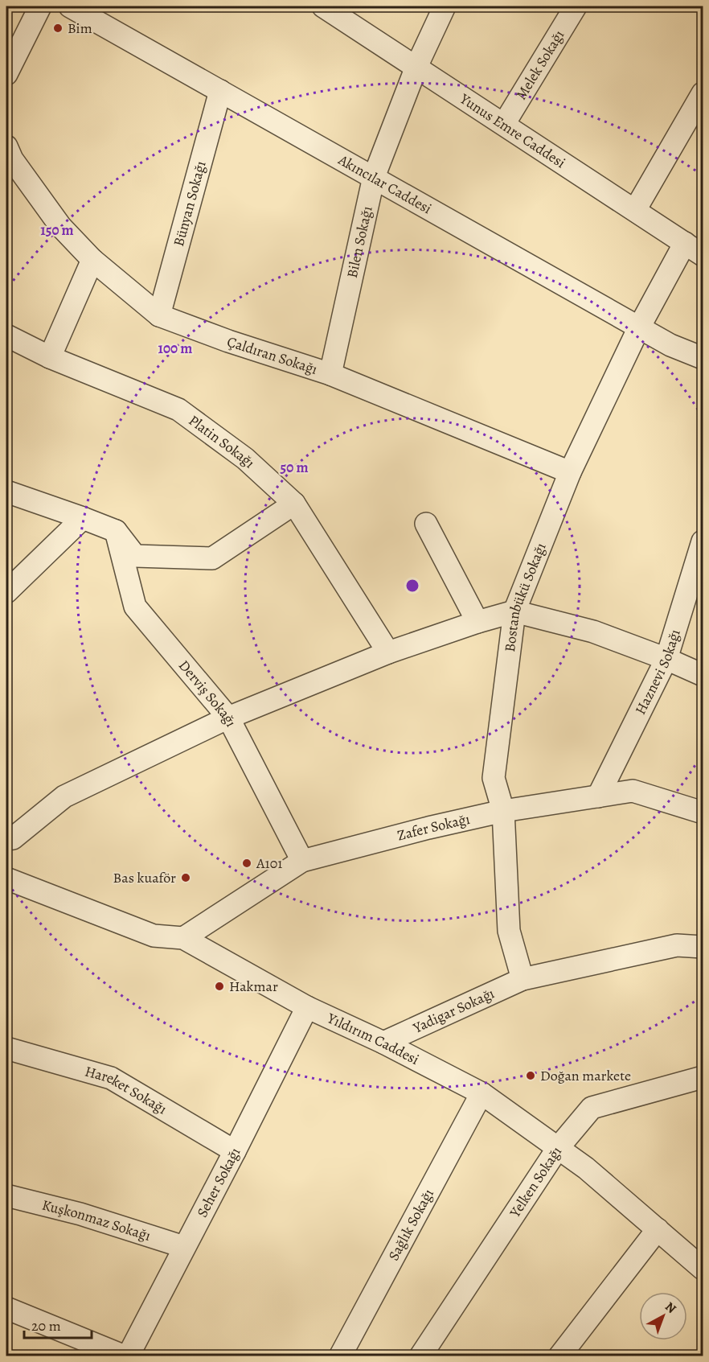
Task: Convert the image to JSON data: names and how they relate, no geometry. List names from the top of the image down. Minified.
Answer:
{"streets":{"street":["Melek Sokağı","Yunus Emre Caddesi","Akıncılar Caddesi","Bünyan Sokağı","Bilen Sokağı","Çaldıran Sokağı","Platin Sokağı","Bostanbükü Sokağı","Haznevi Sokağı","Derviş Sokağı","Zafer Sokağı","Yadigar Sokağı","Yıldırım Caddesi","Hareket Sokağı","Seher Sokağı","Yelken Sokağı","Kuşkonmaz Sokağı","Sağlık Sokağı"]},"crossings":[["Melek Sokağı","Yunus Emre Caddesi"],["Yunus Emre Caddesi","Bilen Sokağı"],["Yunus Emre Caddesi","Bostanbükü Sokağı"],["Akıncılar Caddesi","Bünyan Sokağı"],["Akıncılar Caddesi","Bilen Sokağı"],["Akıncılar Caddesi","Bostanbükü Sokağı"],["Bünyan Sokağı","Çaldıran Sokağı"],["Bilen Sokağı","Çaldıran Sokağı"],["Çaldıran Sokağı","Bostanbükü Sokağı"],["Bostanbükü Sokağı","Zafer Sokağı"],["Bostanbükü Sokağı","Yadigar Sokağı"],["Haznevi Sokağı","Zafer Sokağı"],["Derviş Sokağı","Zafer Sokağı"],["Zafer Sokağı","Yıldırım Caddesi"],["Yadigar Sokağı","Yıldırım Caddesi"],["Yıldırım Caddesi","Seher Sokağı"],["Yıldırım Caddesi","Yelken Sokağı"],["Yıldırım Caddesi","Sağlık Sokağı"],["Hareket Sokağı","Seher Sokağı"],["Seher Sokağı","Kuşkonmaz Sokağı"]],"places":["Bim","A101","Bas kuaför","Hakmar","Doğan markete"],"scale_bar":"20 m","north":"top right","rings":["150 m","100 m","50 m"]}
